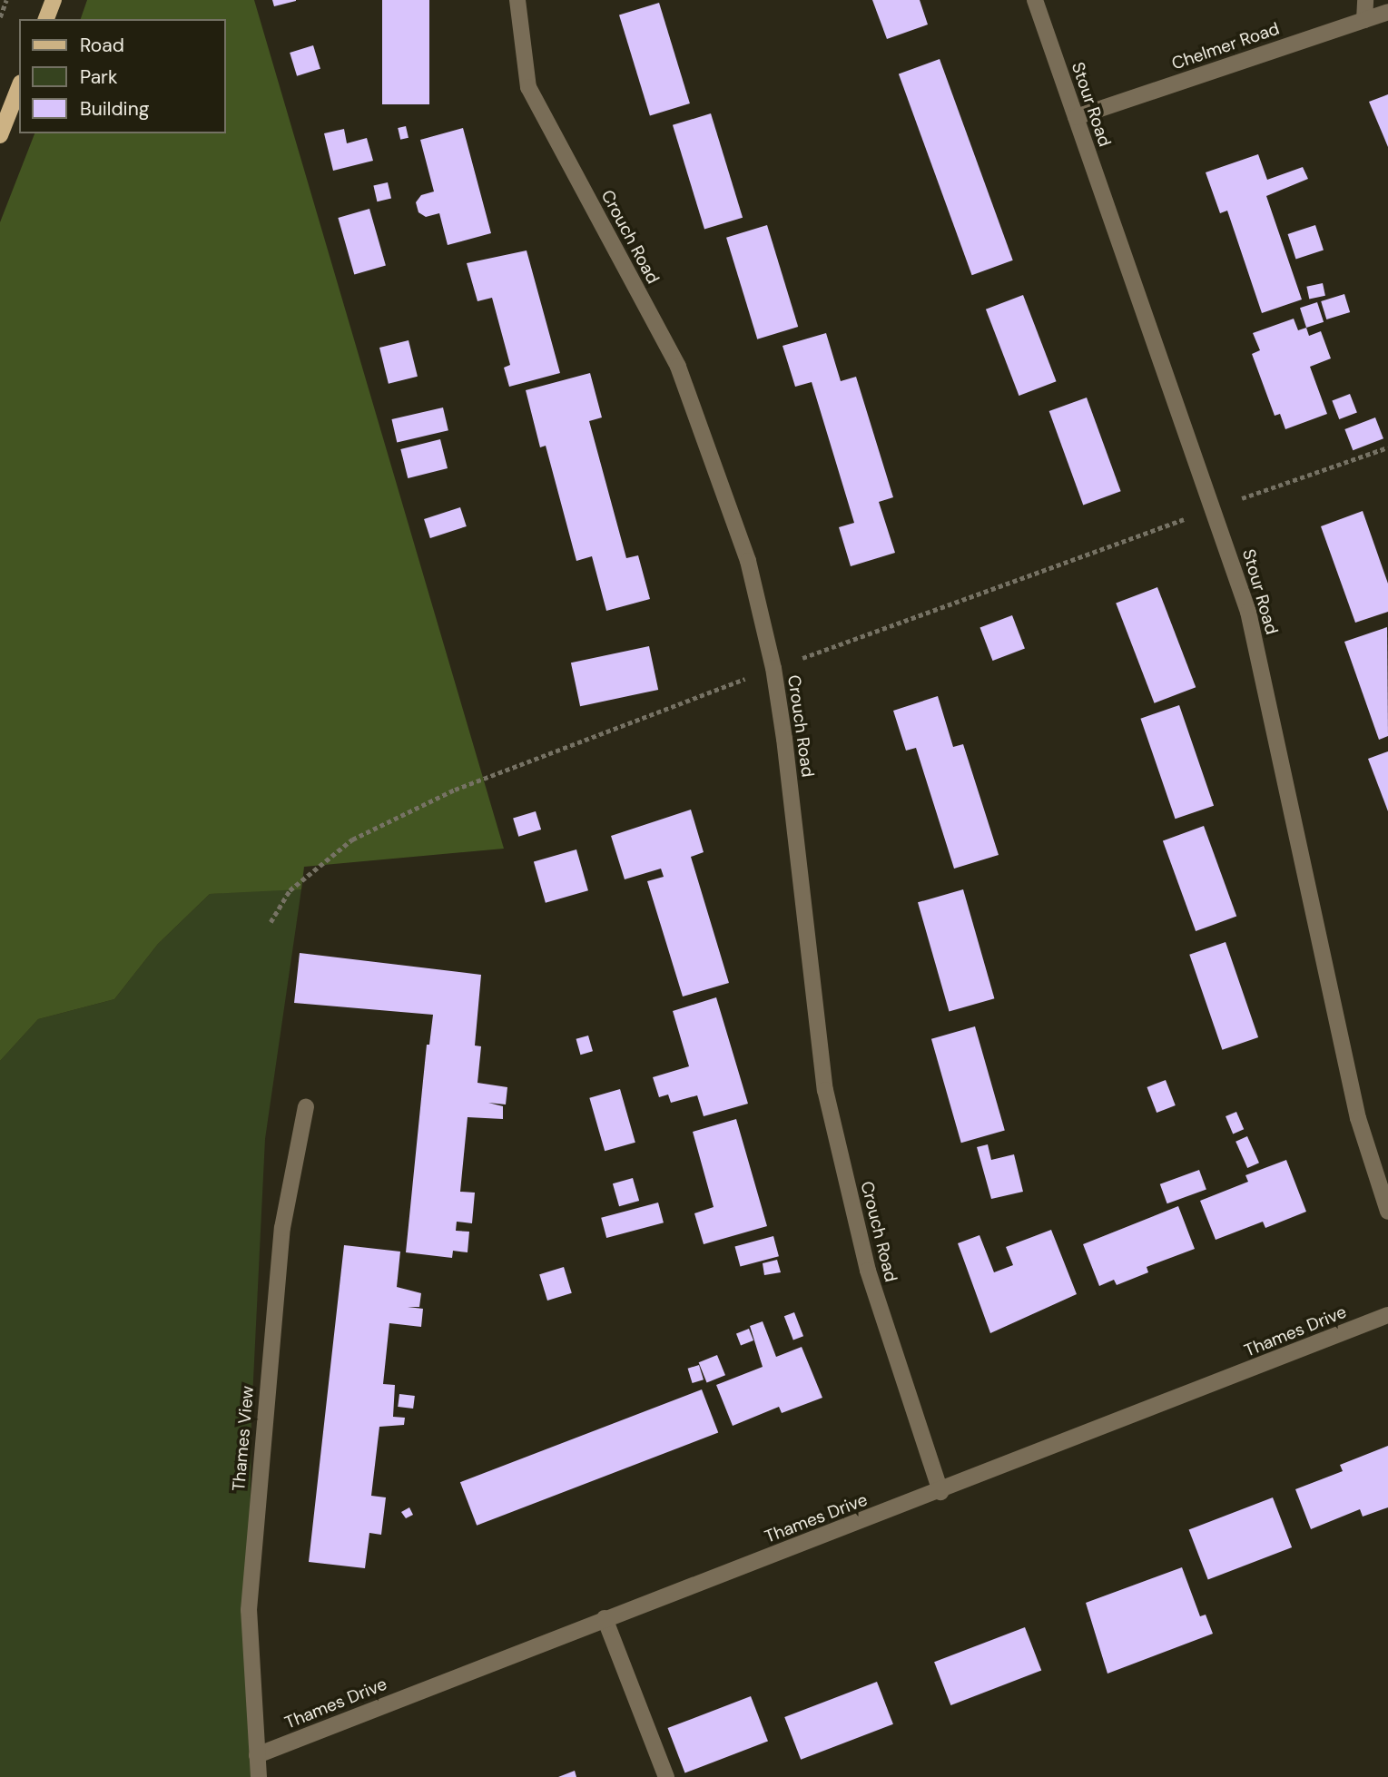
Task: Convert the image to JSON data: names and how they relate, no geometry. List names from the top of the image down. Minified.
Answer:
{"streets":{"street":["Chelmer Road","Stour Road","Crouch Road","Thames Drive","Thames View"]},"crossings":[["Chelmer Road","Stour Road"],["Crouch Road","Thames Drive"],["Thames Drive","Thames View"]],"legend":["Road","Park","Building"]}
